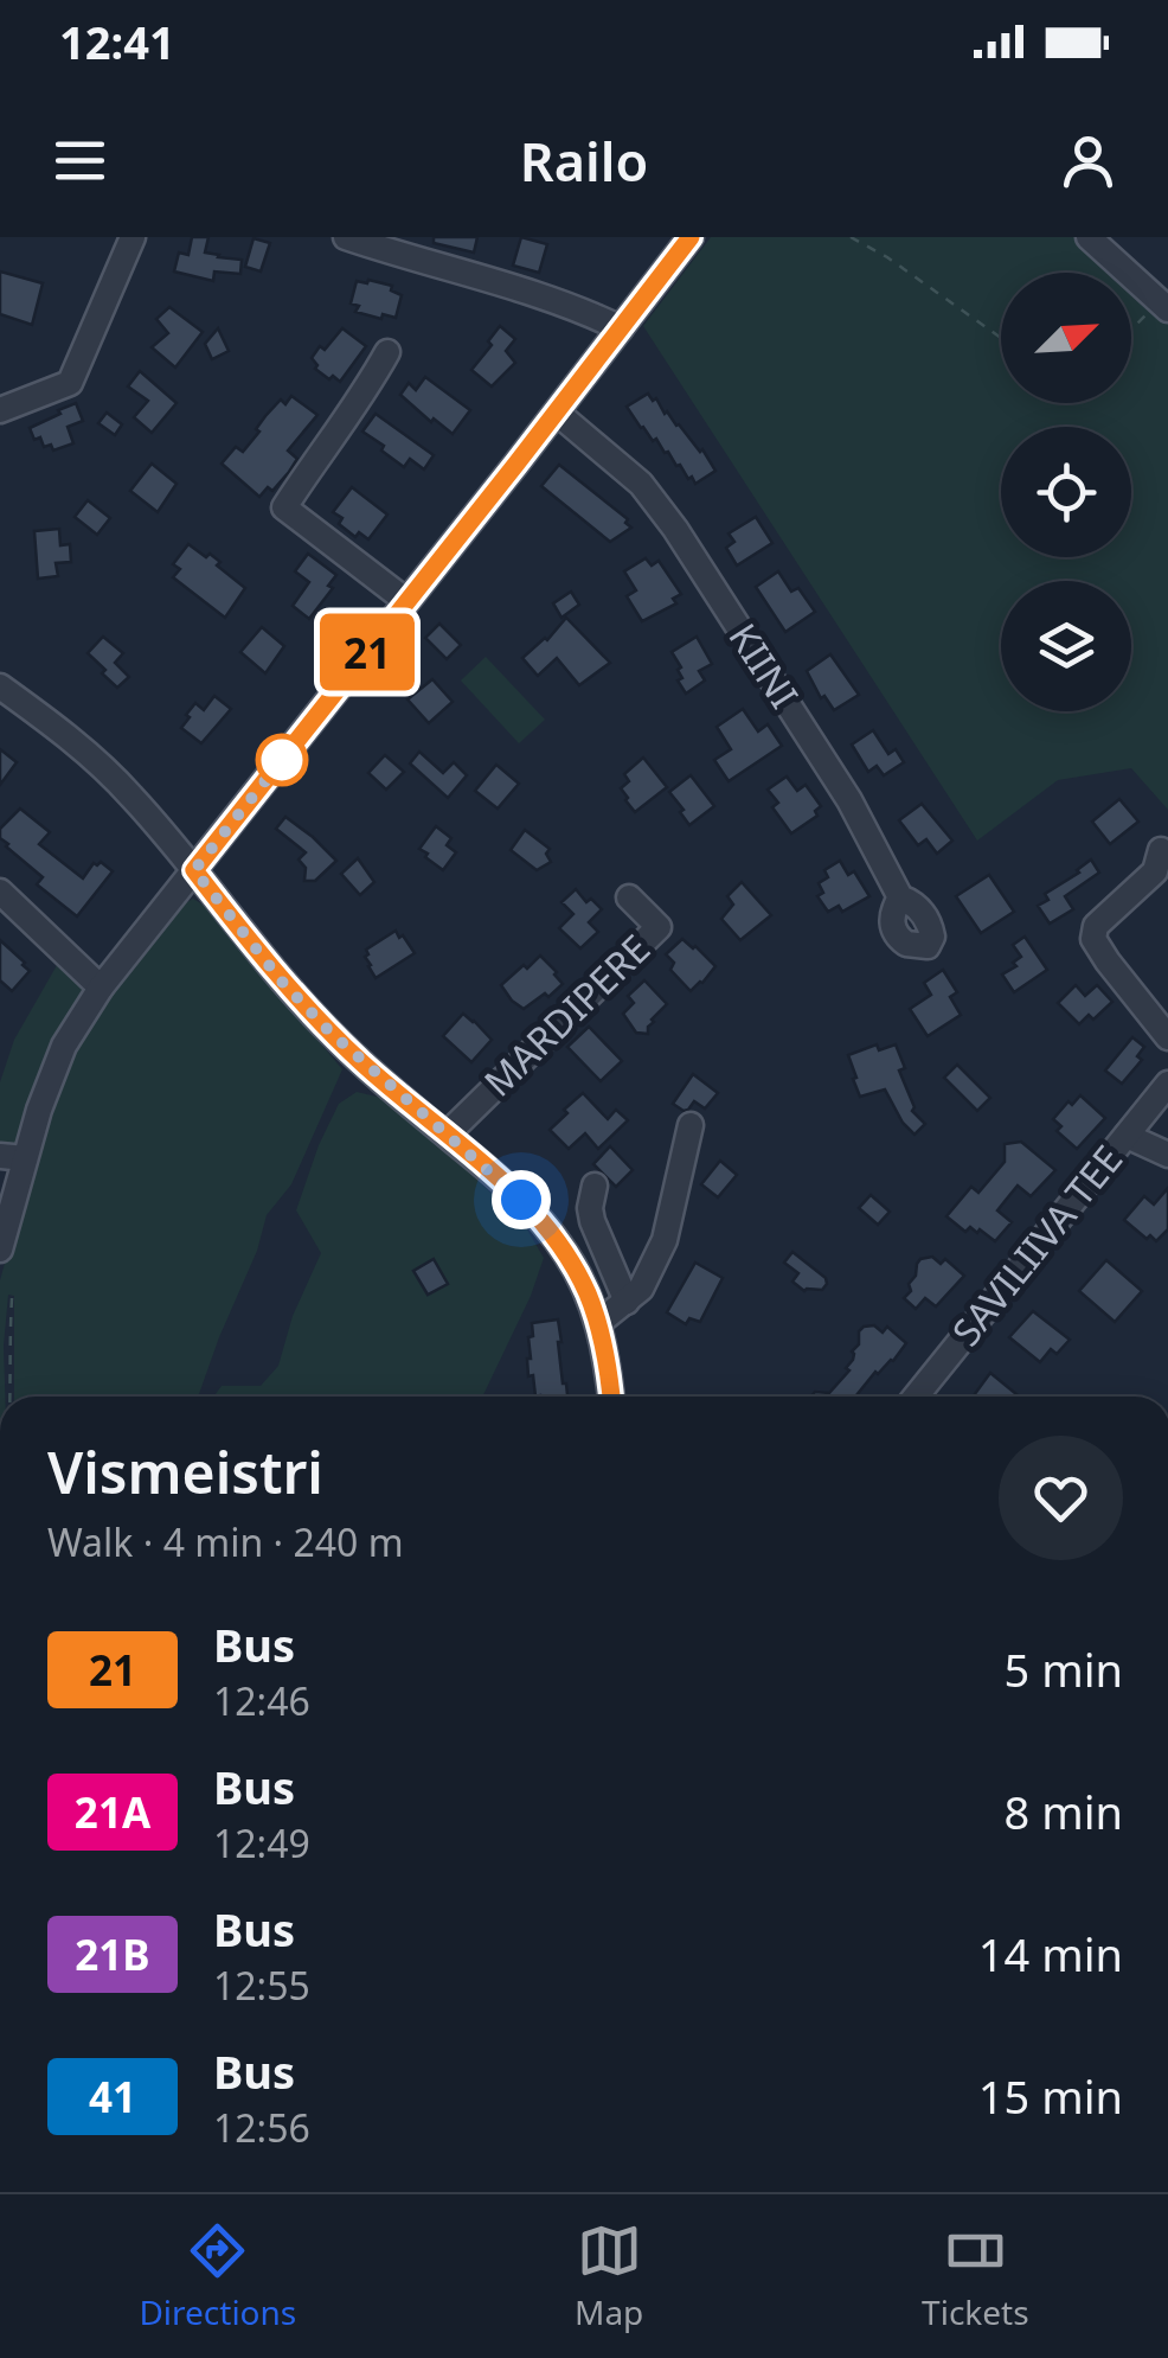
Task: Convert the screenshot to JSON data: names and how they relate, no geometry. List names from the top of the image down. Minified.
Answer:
{"streets":{"street":["KIINI","MARDIPERE","SAVILIIVA TEE"]},"lines":["bus line 21"],"north":"top right","page":{"status":"12:41","header":"Railo","on_map":"21","heading":["Vismeistri","Walk · 4 min · 240 m"],"list":[{"mark":"21","name":"Bus","note":"12:46","value":"5 min"},{"mark":"21A","name":"Bus","note":"12:49","value":"8 min"},{"mark":"21B","name":"Bus","note":"12:55","value":"14 min"},{"mark":"41","name":"Bus","note":"12:56","value":"15 min"}],"tabs":["Directions","Map","Tickets"]}}
